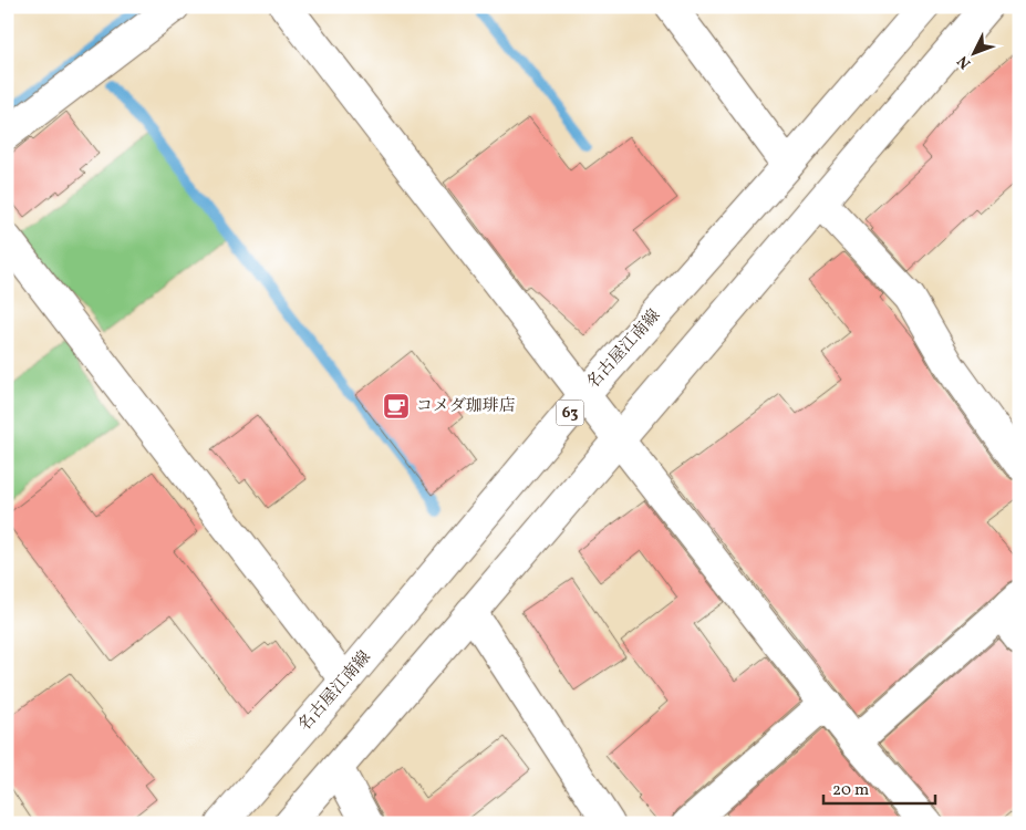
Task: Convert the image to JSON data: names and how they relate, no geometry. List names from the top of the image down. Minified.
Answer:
{"streets":{"street":["名古屋江南線","63"]},"places":{"cafe":["コメダ珈琲店"]},"scale_bar":"20 m","north":"bottom left"}
